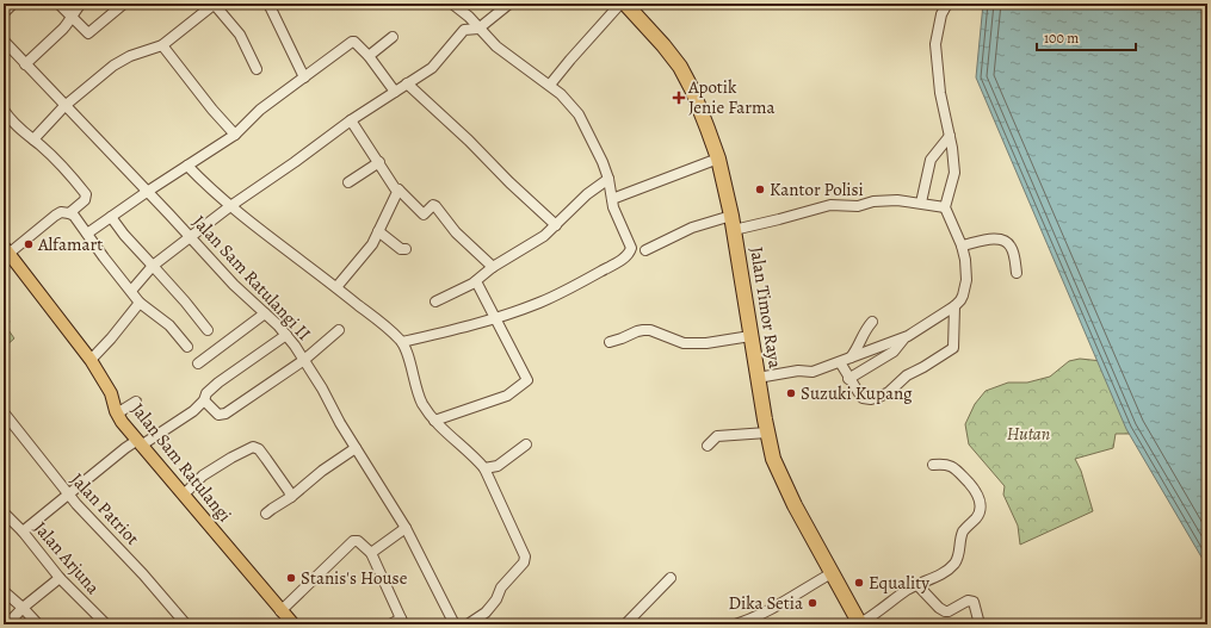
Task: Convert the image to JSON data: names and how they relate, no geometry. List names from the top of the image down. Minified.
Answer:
{"streets":{"highway":["Jalan Timor Raya"],"main road":["Jalan Sam Ratulangi"],"street":["Jalan Sam Ratulangi II","Jalan Patriot","Jalan Arjuna"]},"parks":["Hutan"],"places":{"health":["Apotik Jenie Farma"],"other":["Kantor Polisi","Alfamart","Suzuki Kupang","Stanis's House","Equality","Dika Setia"]},"scale_bar":"100 m"}
